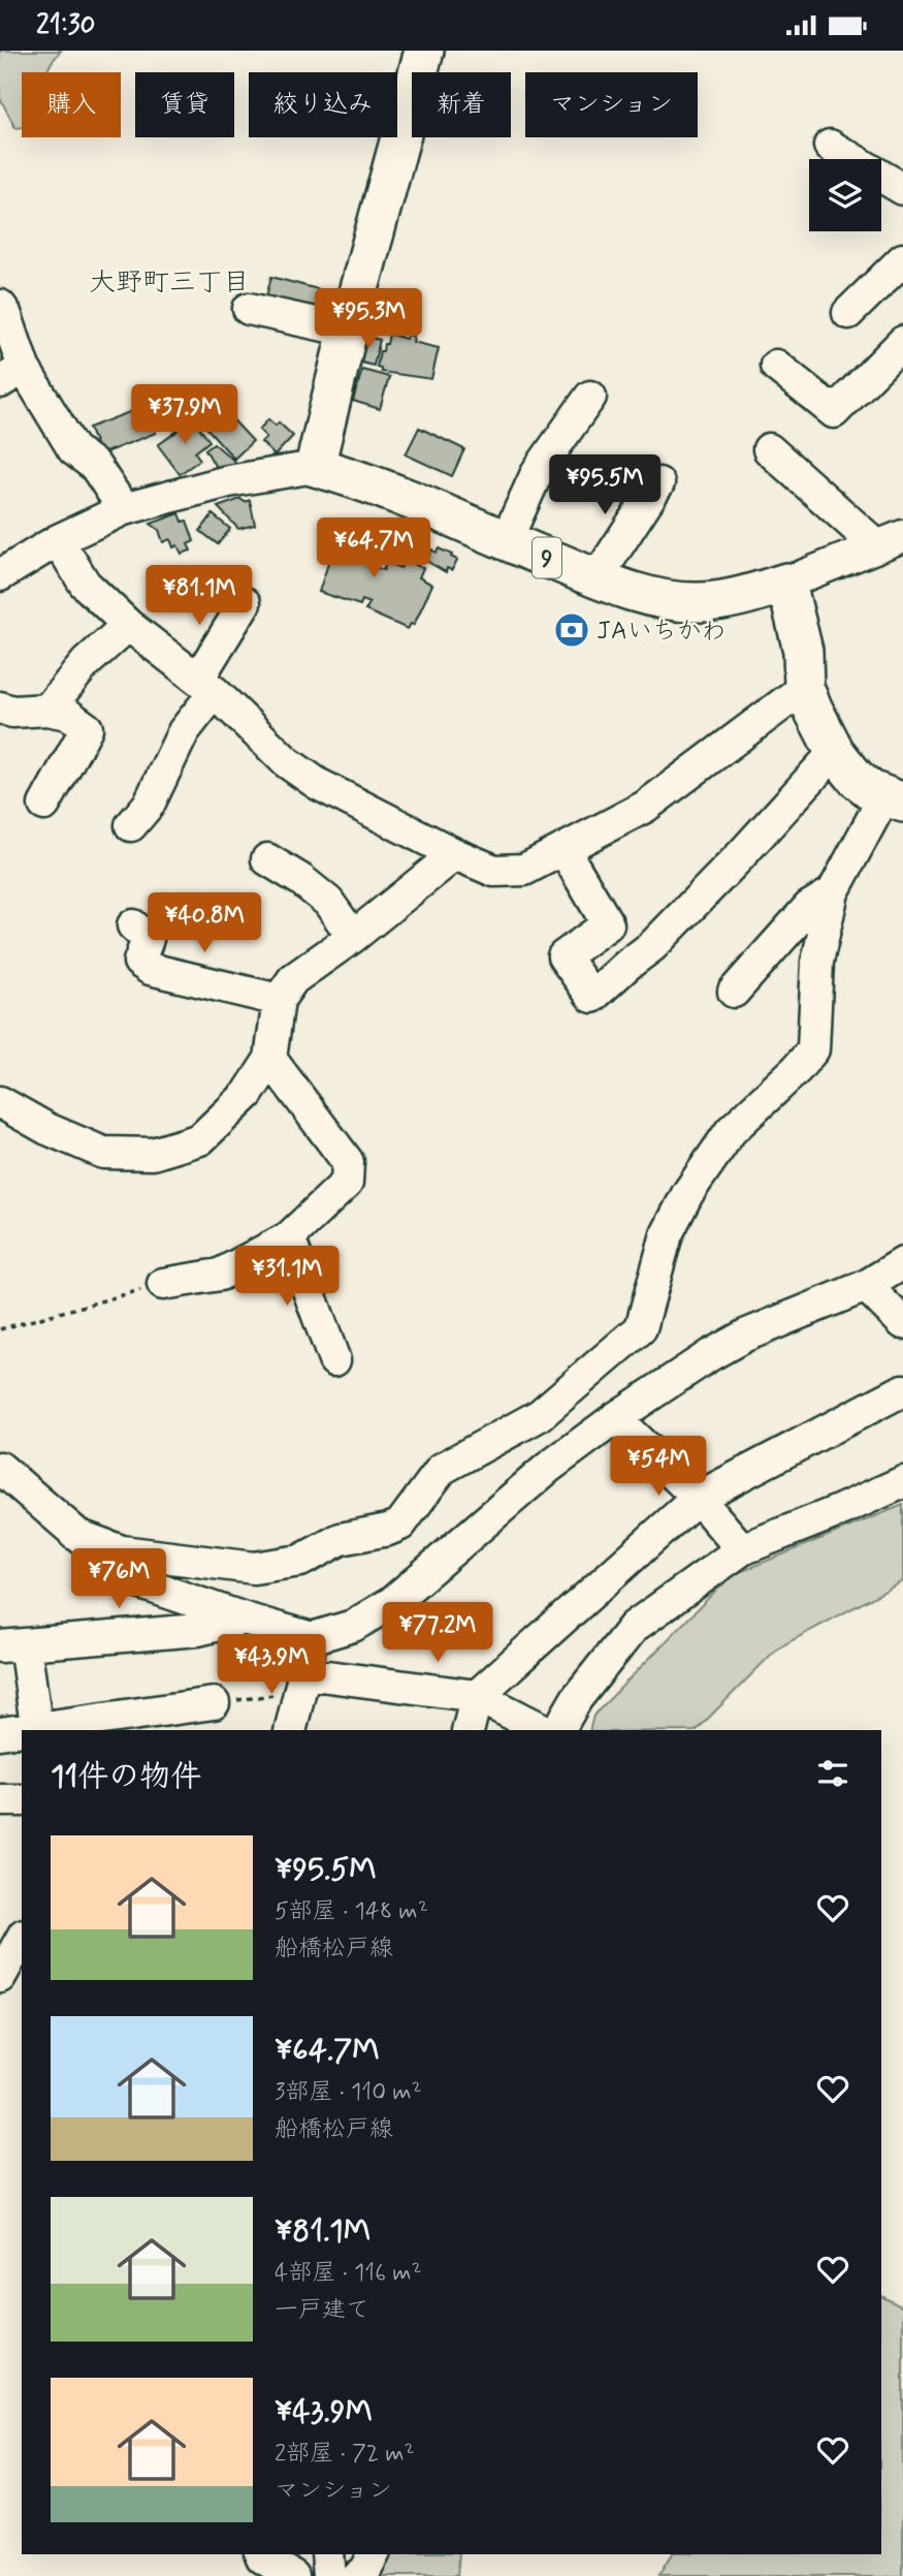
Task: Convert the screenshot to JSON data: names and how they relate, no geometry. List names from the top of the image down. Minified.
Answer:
{"streets":{"main road":["9"]},"districts":["大野町三丁目"],"places":{"bank":["JAいちかわ"]},"page":{"status":"21:30","chip":["購入","賃貸","絞り込み","新着","マンション"],"price":["¥95.3M","¥37.9M","¥95.5M","¥64.7M","¥81.1M","¥40.8M","¥31.1M","¥54M","¥76M","¥77.2M","¥43.9M"],"heading":"11件の物件","list":[{"name":"¥95.5M","note":"5部屋 · 148 m² · 船橋松戸線"},{"name":"¥64.7M","note":"3部屋 · 110 m² · 船橋松戸線"},{"name":"¥81.1M","note":"4部屋 · 116 m² · 一戸建て"},{"name":"¥43.9M","note":"2部屋 · 72 m² · マンション"}]}}
